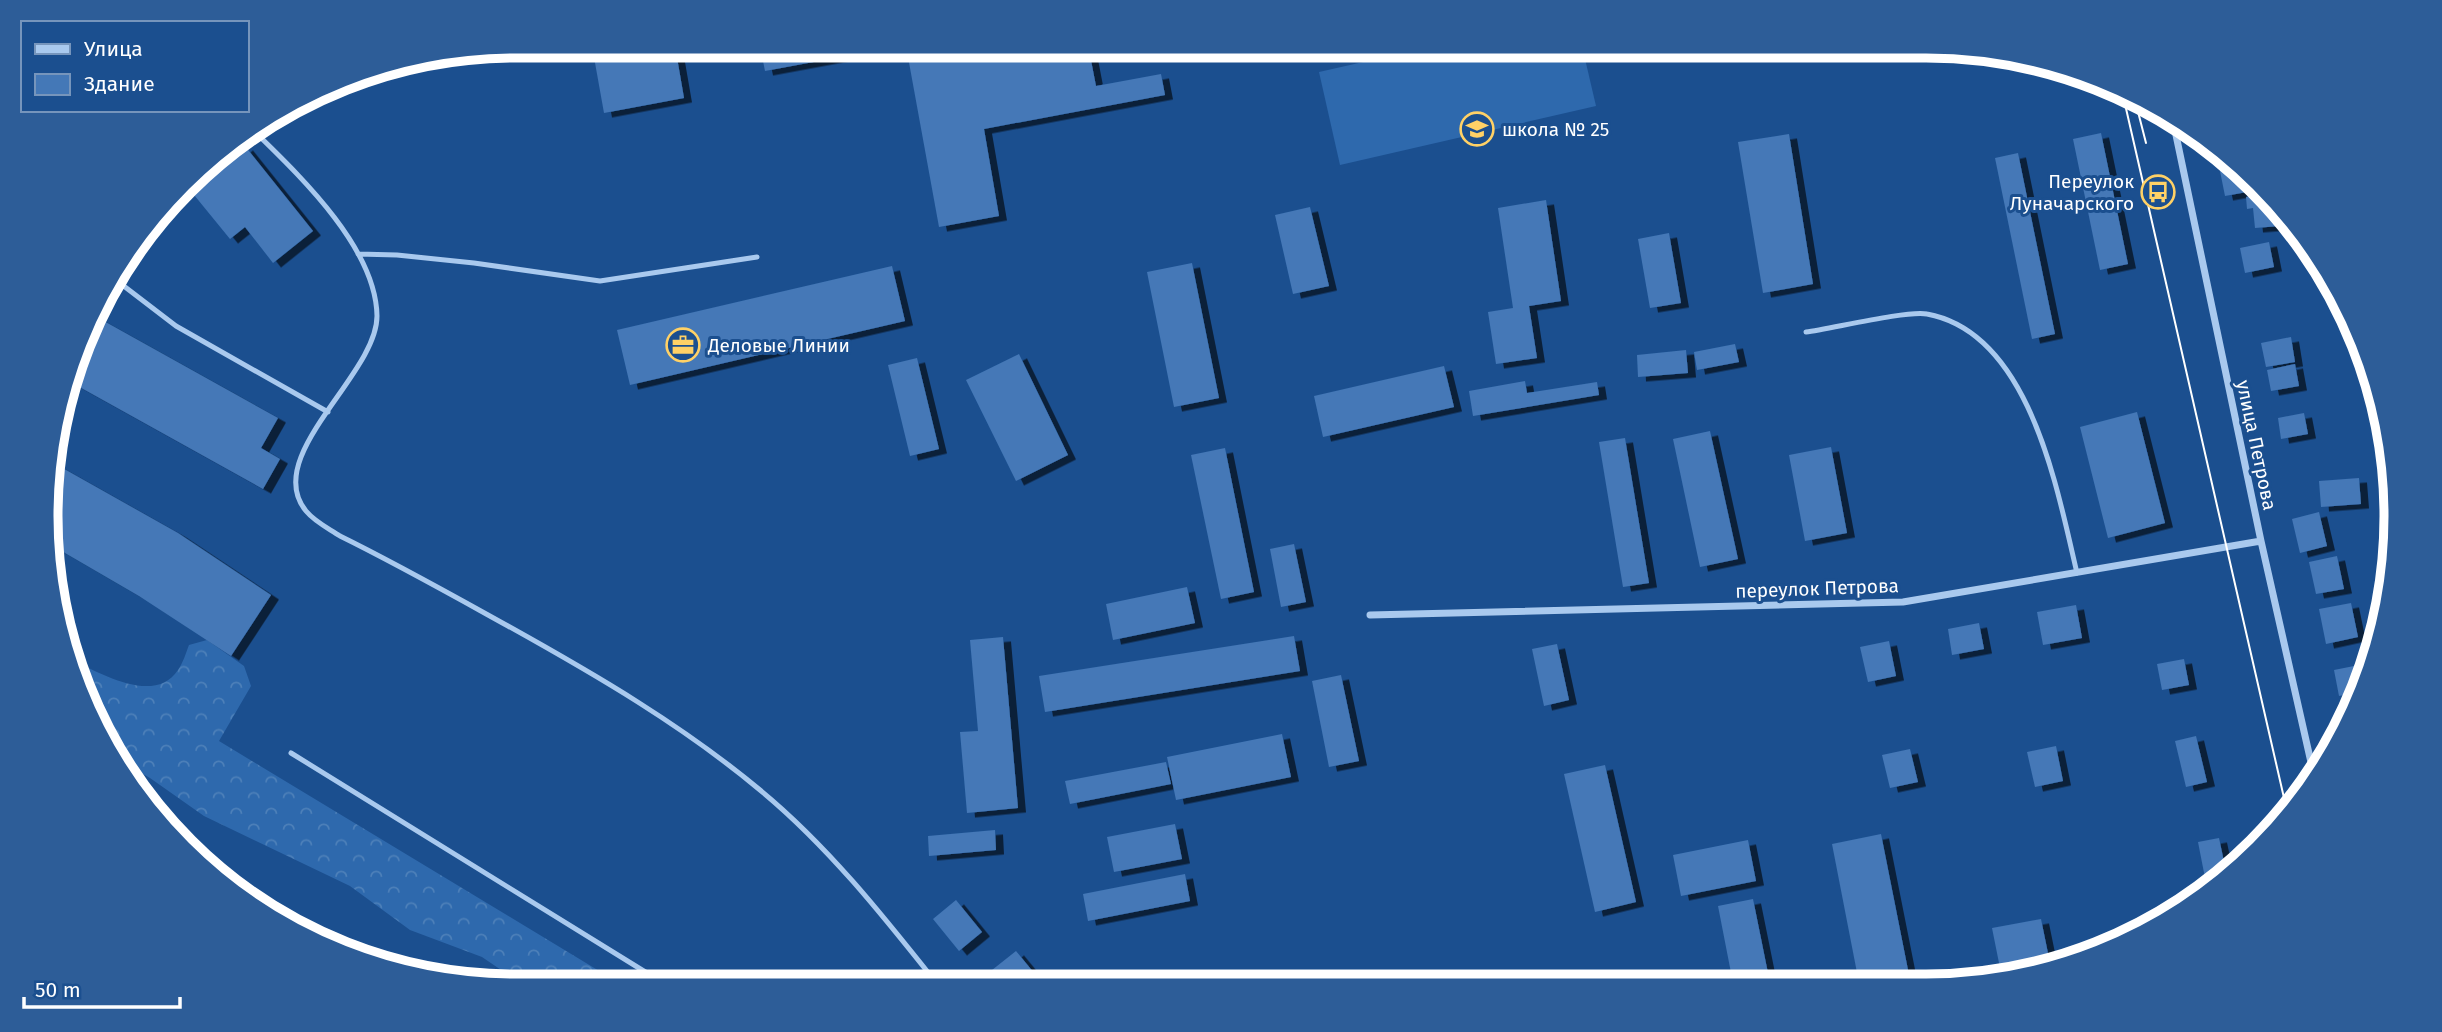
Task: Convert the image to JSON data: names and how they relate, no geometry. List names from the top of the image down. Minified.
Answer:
{"streets":{"street":["улица Петрова","переулок Петрова"]},"crossings":[["улица Петрова","переулок Петрова"]],"places":{"school or university":["школа № 25"],"bus stop":["Переулок Луначарского"],"office":["Деловые Линии"]},"legend":["Улица","Здание"],"scale_bar":"50 m"}
